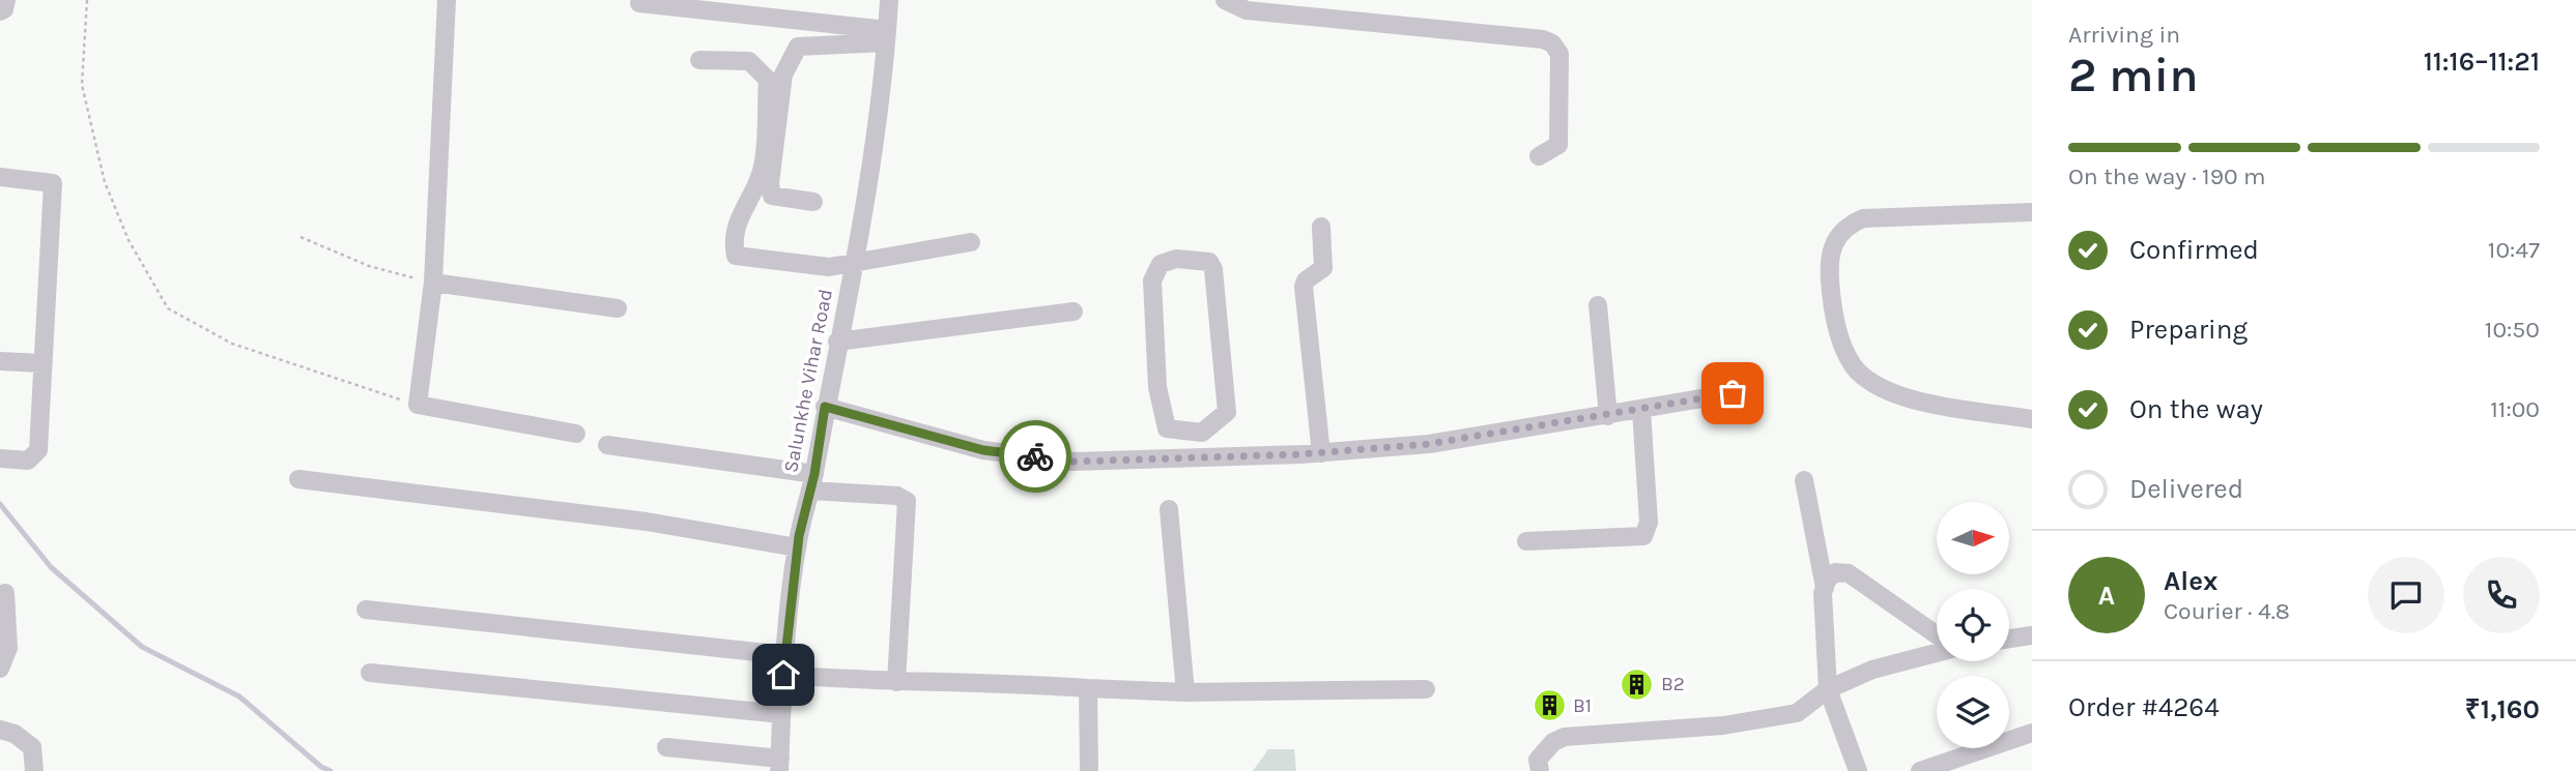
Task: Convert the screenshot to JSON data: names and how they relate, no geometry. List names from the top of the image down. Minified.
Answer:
{"streets":{"street":["Salunkhe Vihar Road"]},"places":{"building":["B2","B1"]},"north":"right","page":{"heading":["2 min","Arriving in","11:16–11:21"],"panel":["Alex","Courier · 4.8","Order #4264","₹1,160"],"bar":"On the way · 190 m","list":[["Confirmed","10:47"],["Preparing","10:50"],["On the way","11:00"],"Delivered"],"round":"A"}}
